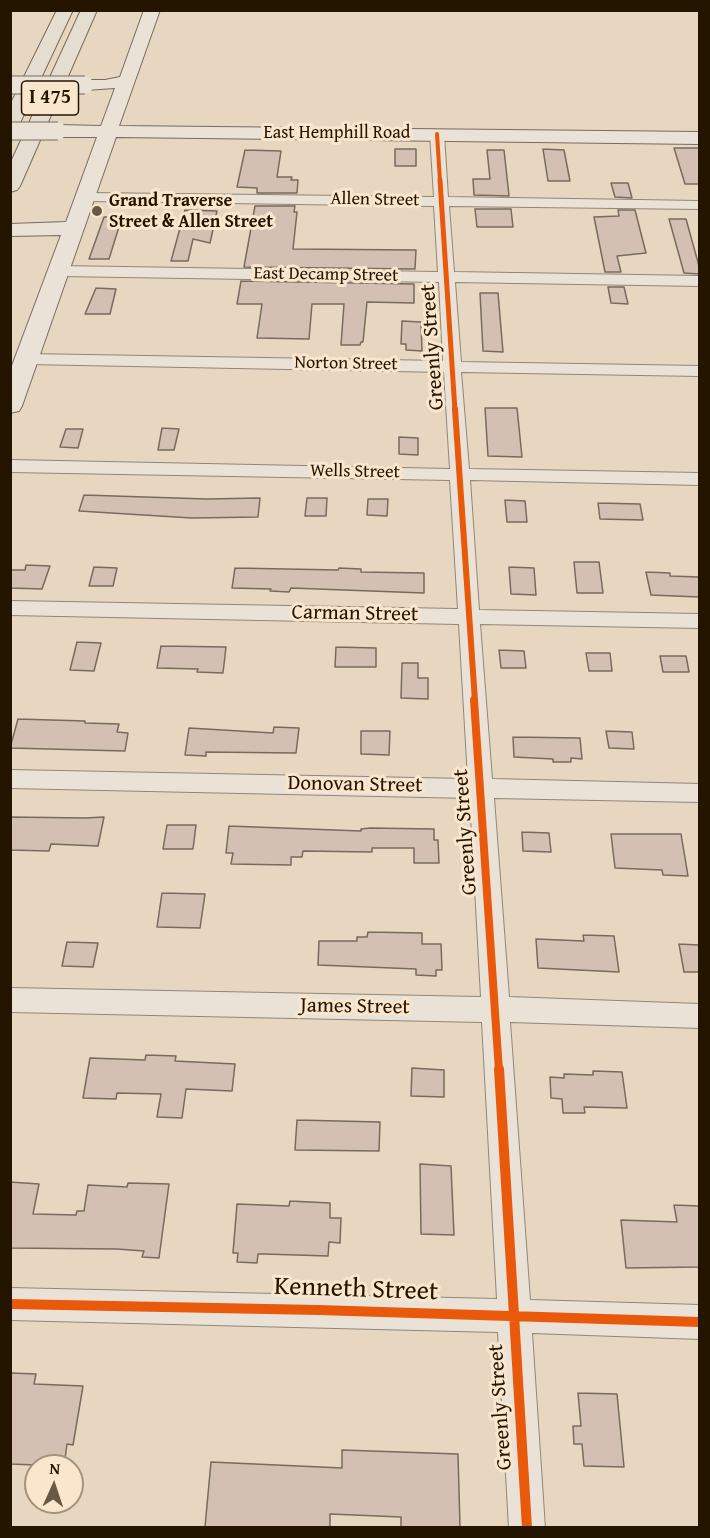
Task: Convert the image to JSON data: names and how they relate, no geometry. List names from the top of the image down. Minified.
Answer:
{"streets":{"highway":["I 475"],"main road":["East Hemphill Road"],"street":["Allen Street","East Decamp Street","Greenly Street","Norton Street","Wells Street","Carman Street","Donovan Street","James Street","Kenneth Street"]},"crossings":[["East Hemphill Road","Greenly Street"],["Allen Street","Greenly Street"],["East Decamp Street","Greenly Street"],["Greenly Street","Norton Street"],["Greenly Street","Wells Street"],["Greenly Street","Carman Street"],["Greenly Street","Donovan Street"],["Greenly Street","James Street"],["Greenly Street","Kenneth Street"]],"places":["Grand Traverse Street & Allen Street"],"north":"top"}
